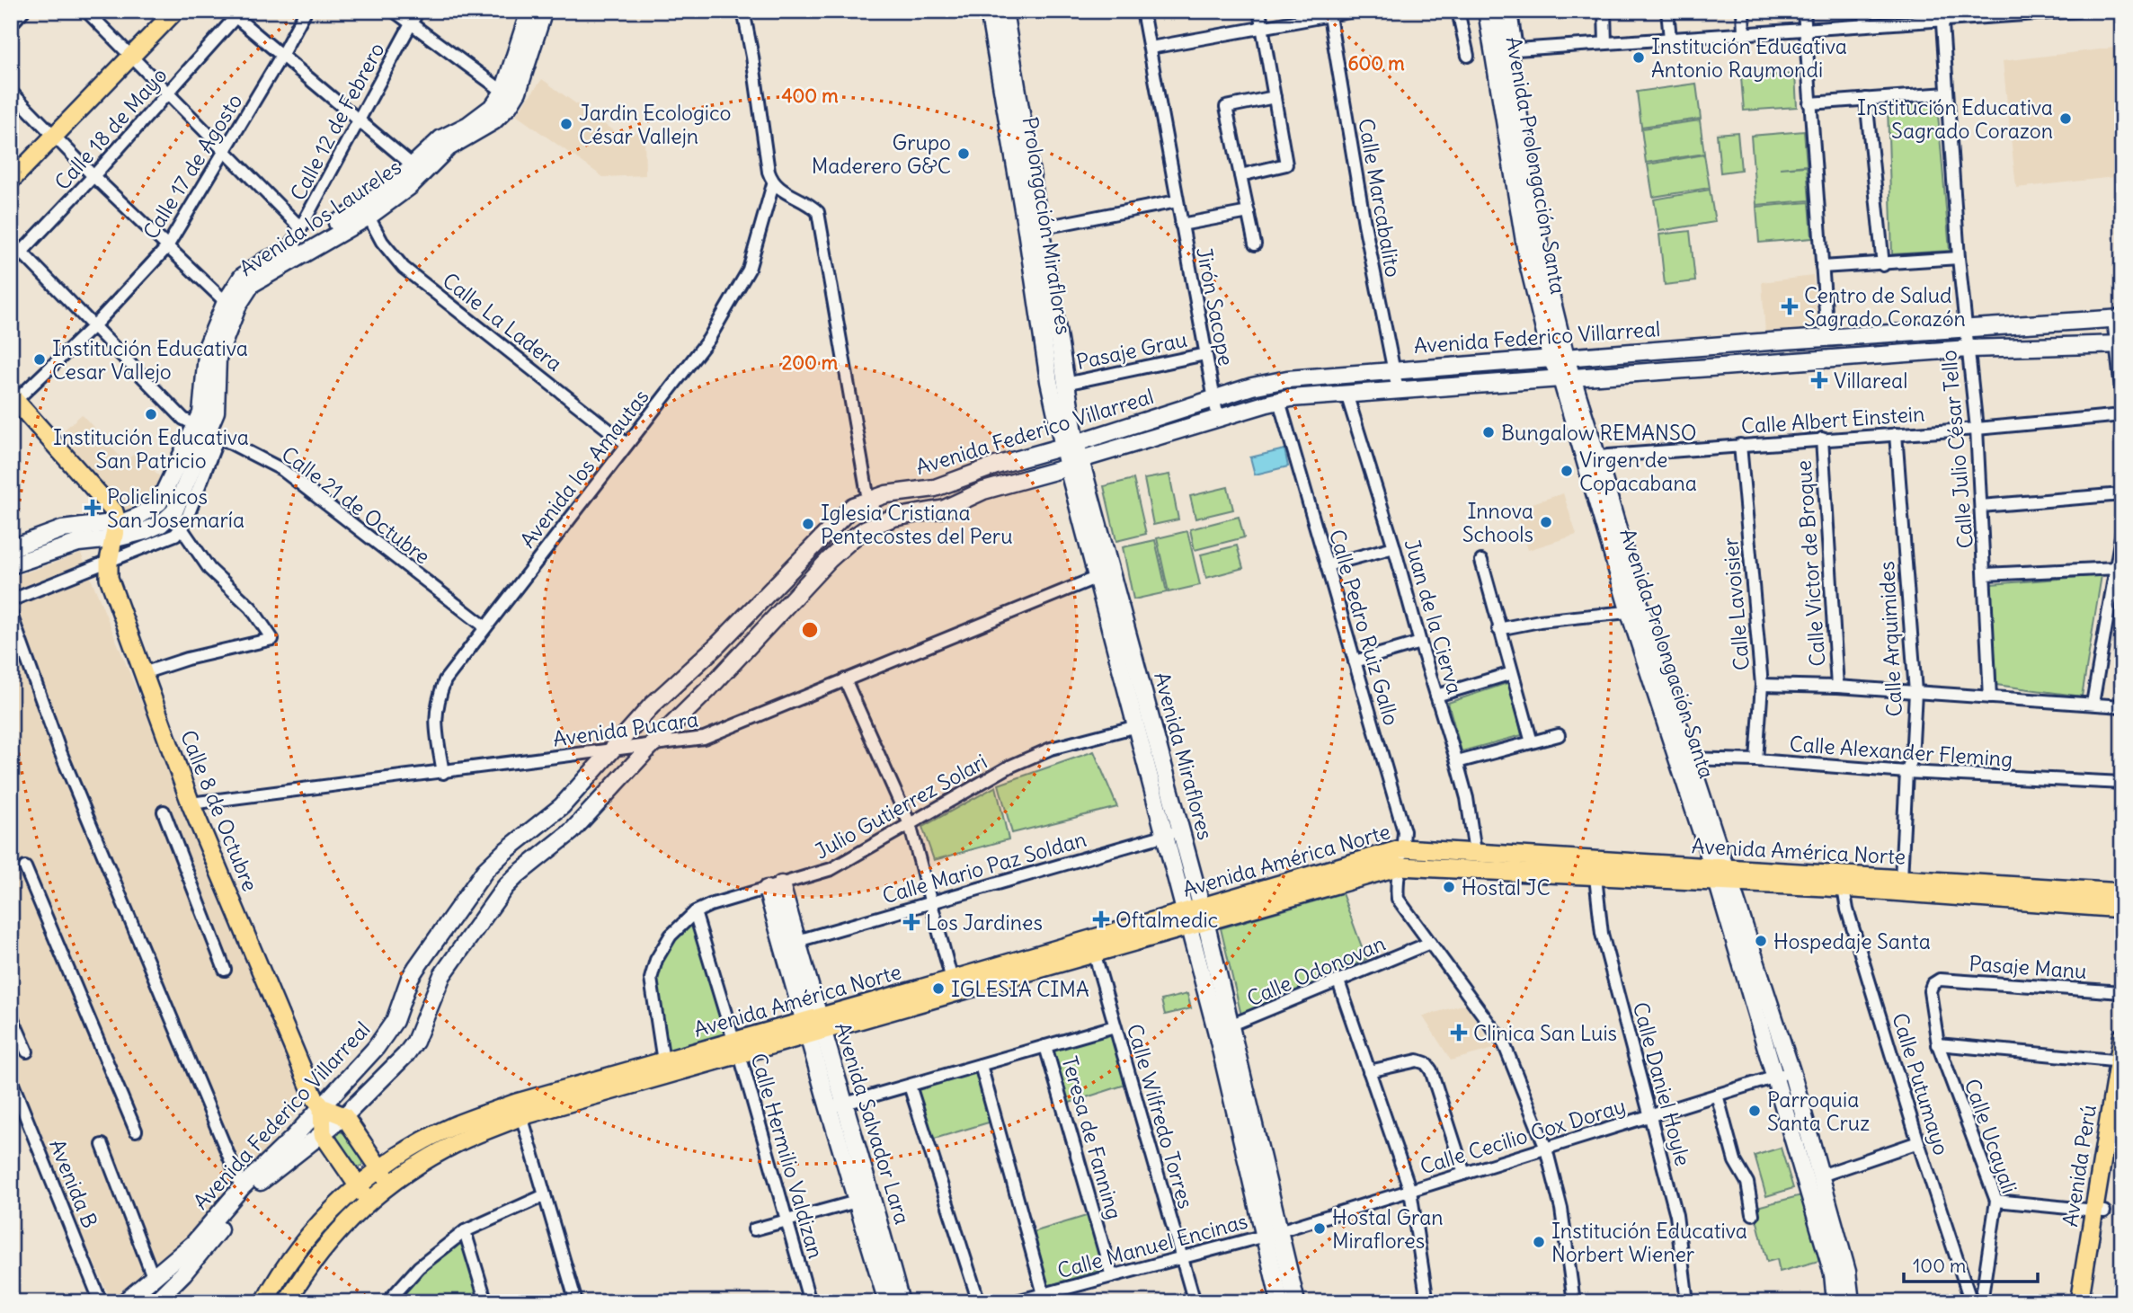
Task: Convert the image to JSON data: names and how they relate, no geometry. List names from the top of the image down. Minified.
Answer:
{"streets":{"main road":["Avenida Prolongación Santa","Avenida los Laureles","Prolongación Miraflores","Avenida Federico Villarreal","Avenida Miraflores","Calle 8 de Octubre","Avenida América Norte","Avenida Salvador Lara","Avenida Perú"],"street":["Calle 12 de Febrero","Calle 18 de Mayo","Calle 17 de Agosto","Calle Marcabalito","Jirón Sacope","Calle La Ladera","Pasaje Grau","Calle Albert Einstein","Calle Julio César Tello","Avenida los Amautas","Calle 21 de Octubre","Calle Victor de Broque","Calle Lavoisier","Juan de la Cierva","Calle Pedro Ruiz Gallo","Calle Arquimides","Avenida Pucara","Calle Alexander Fleming","Julio Gutierrez Solari","Calle Mario Paz Soldan","Pasaje Manu","Calle Odonovan","Calle Daniel Hoyle","Calle Putumayo","Calle Wilfredo Torres","Calle Cecilio Cox Doray","Calle Ucayali","Teresa de Fanning","Calle Hermilio Valdizan","Avenida B","Calle Manuel Encinas"]},"crossings":[["Calle 12 de Febrero","Avenida los Laureles"],["Calle 18 de Mayo","Calle 21 de Octubre"],["Avenida Prolongación Santa","Avenida Federico Villarreal"],["Avenida Prolongación Santa","Calle Albert Einstein"],["Avenida Prolongación Santa","Calle Alexander Fleming"],["Avenida Prolongación Santa","Avenida América Norte"],["Avenida Prolongación Santa","Calle Cecilio Cox Doray"],["Calle 17 de Agosto","Calle 21 de Octubre"],["Calle Marcabalito","Avenida Federico Villarreal"],["Avenida los Laureles","Calle La Ladera"],["Avenida los Laureles","Calle 21 de Octubre"],["Avenida los Laureles","Calle 8 de Octubre"],["Prolongación Miraflores","Avenida Federico Villarreal"],["Prolongación Miraflores","Pasaje Grau"],["Prolongación Miraflores","Avenida Miraflores"],["Jirón Sacope","Avenida Federico Villarreal"],["Jirón Sacope","Pasaje Grau"],["Calle La Ladera","Avenida los Amautas"],["Avenida Federico Villarreal","Calle Julio César Tello"],["Avenida Federico Villarreal","Juan de la Cierva"],["Avenida Federico Villarreal","Calle Pedro Ruiz Gallo"],["Avenida Federico Villarreal","Avenida Pucara"],["Avenida Federico Villarreal","Avenida Miraflores"],["Avenida Federico Villarreal","Calle 8 de Octubre"],["Calle Albert Einstein","Calle Julio César Tello"],["Calle Albert Einstein","Calle Victor de Broque"],["Calle Albert Einstein","Calle Lavoisier"],["Calle Albert Einstein","Calle Arquimides"],["Avenida los Amautas","Calle 21 de Octubre"],["Avenida los Amautas","Avenida Pucara"],["Calle Lavoisier","Calle Alexander Fleming"],["Juan de la Cierva","Avenida América Norte"],["Calle Pedro Ruiz Gallo","Avenida América Norte"],["Calle Pedro Ruiz Gallo","Calle Odonovan"],["Calle Pedro Ruiz Gallo","Calle Cecilio Cox Doray"],["Calle Arquimides","Calle Alexander Fleming"],["Calle Arquimides","Avenida América Norte"],["Avenida Pucara","Avenida Miraflores"],["Avenida Pucara","Calle 8 de Octubre"],["Avenida Miraflores","Julio Gutierrez Solari"],["Avenida Miraflores","Avenida América Norte"],["Avenida Miraflores","Calle Mario Paz Soldan"],["Avenida Miraflores","Calle Odonovan"],["Avenida Miraflores","Calle Cecilio Cox Doray"],["Avenida Miraflores","Calle Manuel Encinas"],["Julio Gutierrez Solari","Avenida América Norte"],["Julio Gutierrez Solari","Avenida Salvador Lara"],["Julio Gutierrez Solari","Calle Hermilio Valdizan"],["Avenida América Norte","Calle Daniel Hoyle"],["Avenida América Norte","Calle Putumayo"],["Avenida América Norte","Calle Wilfredo Torres"],["Avenida América Norte","Avenida Salvador Lara"],["Avenida América Norte","Calle Hermilio Valdizan"],["Calle Mario Paz Soldan","Avenida Salvador Lara"],["Pasaje Manu","Calle Ucayali"],["Calle Daniel Hoyle","Calle Cecilio Cox Doray"],["Calle Wilfredo Torres","Calle Manuel Encinas"],["Calle Cecilio Cox Doray","Calle Manuel Encinas"],["Teresa de Fanning","Calle Manuel Encinas"]],"places":{"other":["Institución Educativa Antonio Raymondi","Institución Educativa Sagrado Corazon","Jardin Ecologico César Vallejn","Grupo Maderero G&C","Institución Educativa Cesar Vallejo","Institución Educativa San Patricio","Bungalow REMANSO","Virgen de Copacabana","Innova Schools","Iglesia Cristiana Pentecostes del Peru","Hostal JC","Hospedaje Santa","IGLESIA CIMA","Parroquia Santa Cruz","Hostal Gran Miraflores","Institución Educativa Norbert Wiener"],"health":["Centro de Salud Sagrado Corazón","Villareal","Policlinicos San Josemaría","Oftalmedic","Los Jardines","Clinica San Luis"]},"scale_bar":"100 m","rings":["600 m","400 m","200 m"]}
